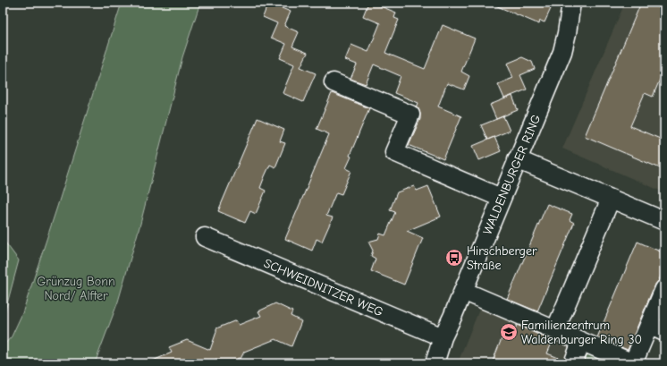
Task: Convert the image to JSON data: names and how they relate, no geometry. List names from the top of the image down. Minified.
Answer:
{"streets":{"street":["WALDENBURGER RING","SCHWEIDNITZER WEG"]},"crossings":[["WALDENBURGER RING","SCHWEIDNITZER WEG"]],"parks":["Grünzug Bonn Nord/ Alfter"],"places":{"bus stop":["Hirschberger Straße"],"school or university":["Familienzentrum Waldenburger Ring 30"]}}
